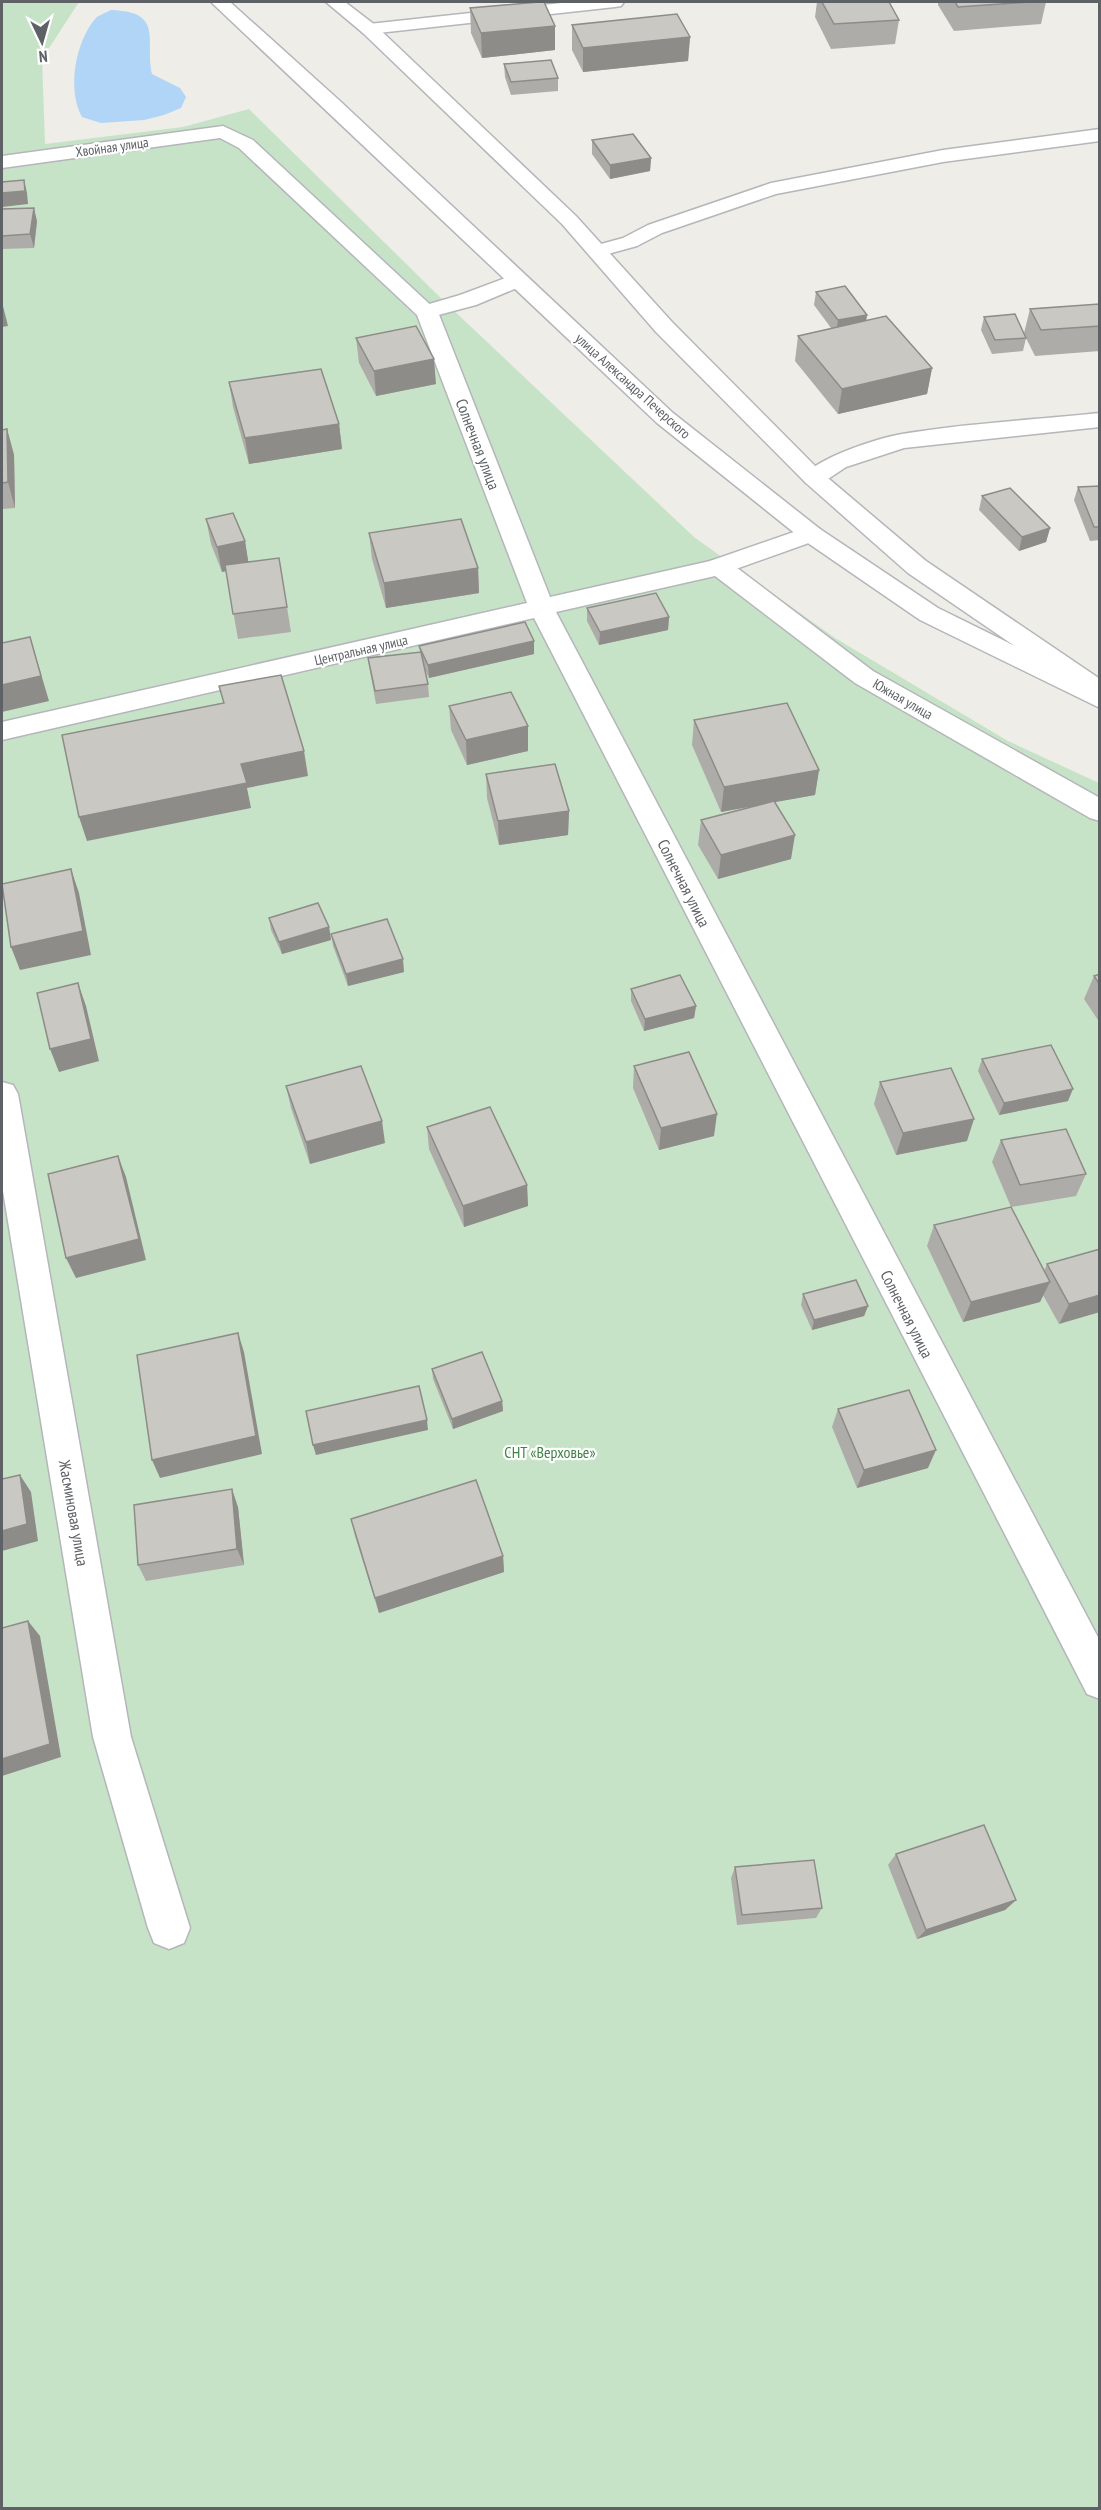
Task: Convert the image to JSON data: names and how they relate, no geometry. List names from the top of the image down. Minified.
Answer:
{"streets":{"street":["Хвойная улица","улица Александра Печерского","Солнечная улица","Центральная улица","Южная улица","Жасминовая улица"]},"crossings":[["Хвойная улица","Солнечная улица"],["улица Александра Печерского","Центральная улица"],["Солнечная улица","Центральная улица"],["Центральная улица","Южная улица"]],"parks":["СНТ «Верховье»"],"north":"bottom"}
